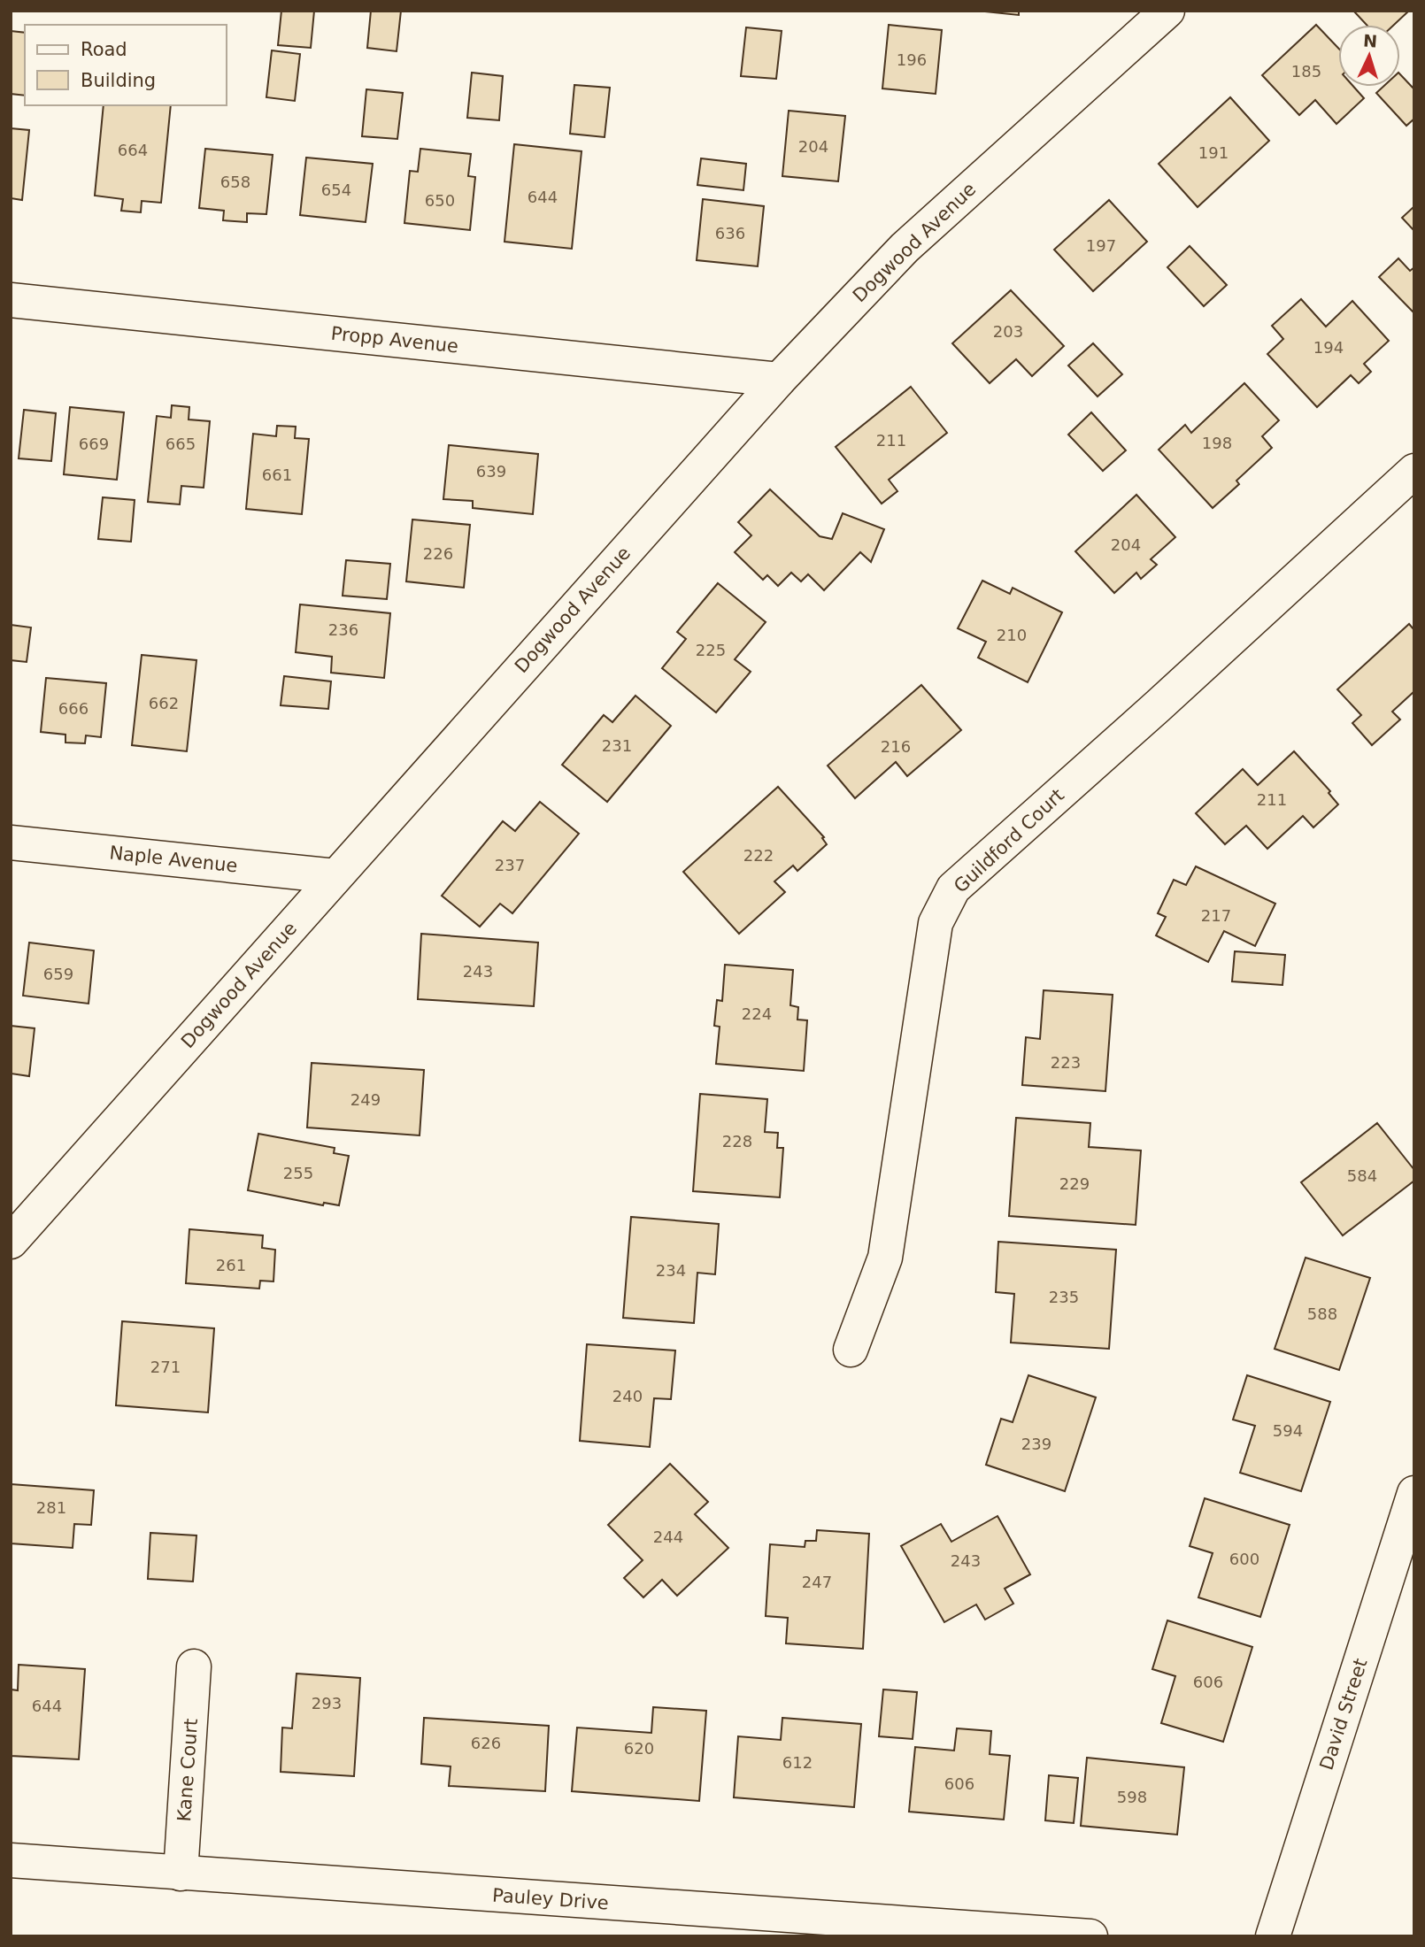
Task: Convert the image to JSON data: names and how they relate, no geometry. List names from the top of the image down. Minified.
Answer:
{"streets":{"street":["Dogwood Avenue","Propp Avenue","Guildford Court","Naple Avenue","David Street","Kane Court","Pauley Drive"]},"crossings":[["Dogwood Avenue","Propp Avenue"],["Dogwood Avenue","Naple Avenue"],["Kane Court","Pauley Drive"]],"house_numbers":["196","185","204","664","191","658","654","644","650","636","197","203","194","211","198","669","665","639","661","204","226","236","210","225","662","666","231","216","211","222","237","217","243","659","224","223","249","228","255","584","229","261","234","235","588","271","240","594","239","281","244","600","243","247","606","293","644","626","620","612","606","598"],"legend":["Road","Building"],"north":"top"}
